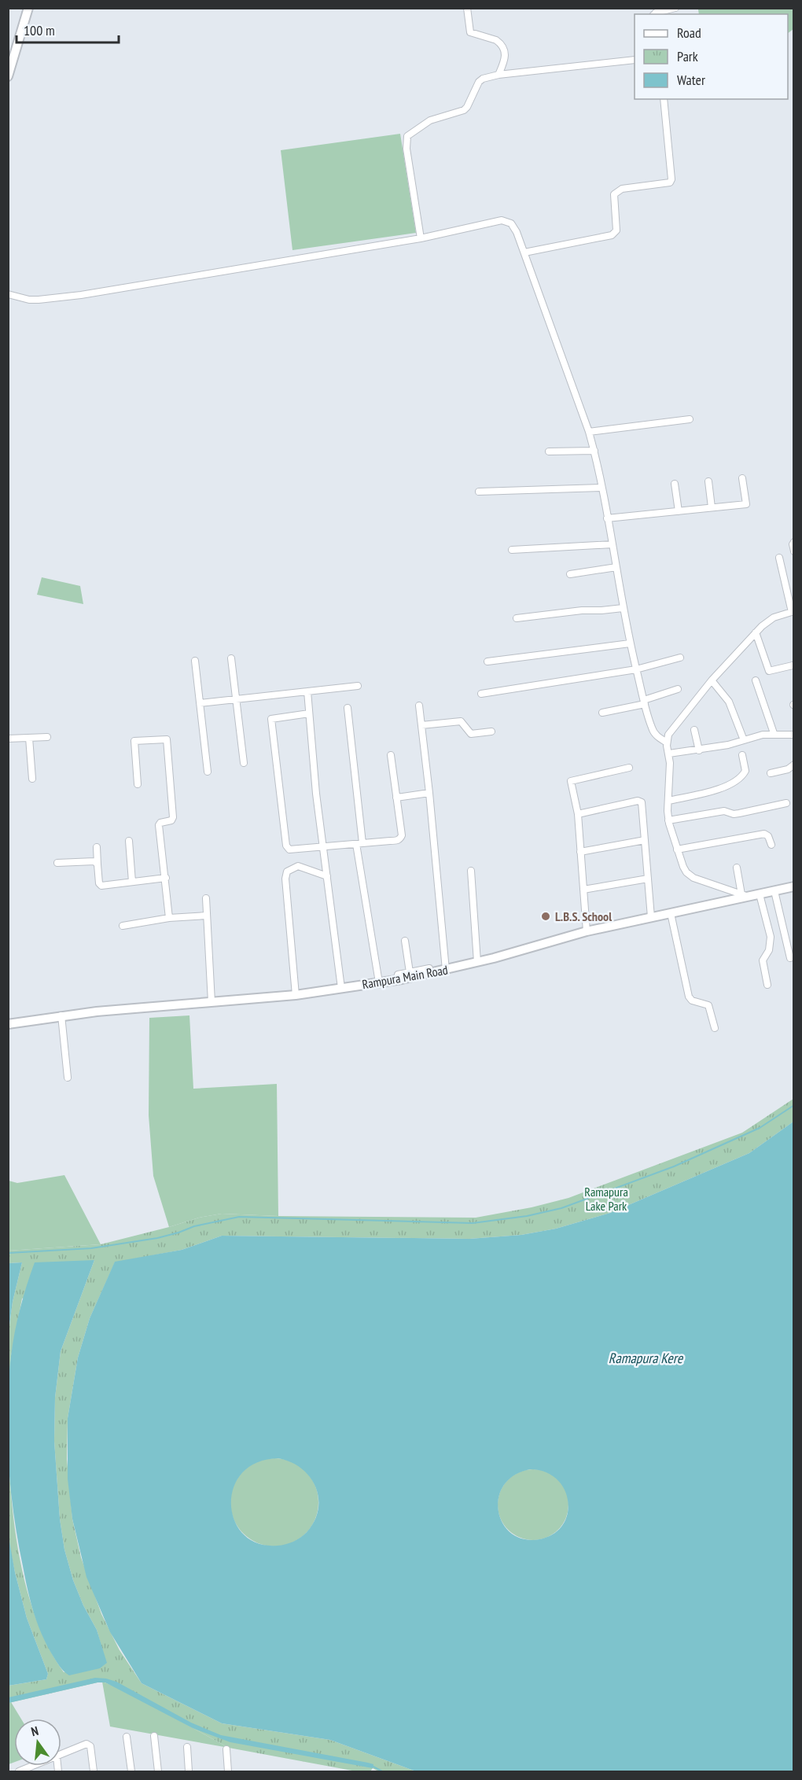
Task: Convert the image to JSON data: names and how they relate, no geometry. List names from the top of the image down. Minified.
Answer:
{"streets":{"main road":["Rampura Main Road"]},"water":["Ramapura Kere"],"parks":["Ramapura Lake Park"],"places":["L.B.S. School"],"legend":["Road","Park","Water"],"scale_bar":"100 m","north":"top"}
